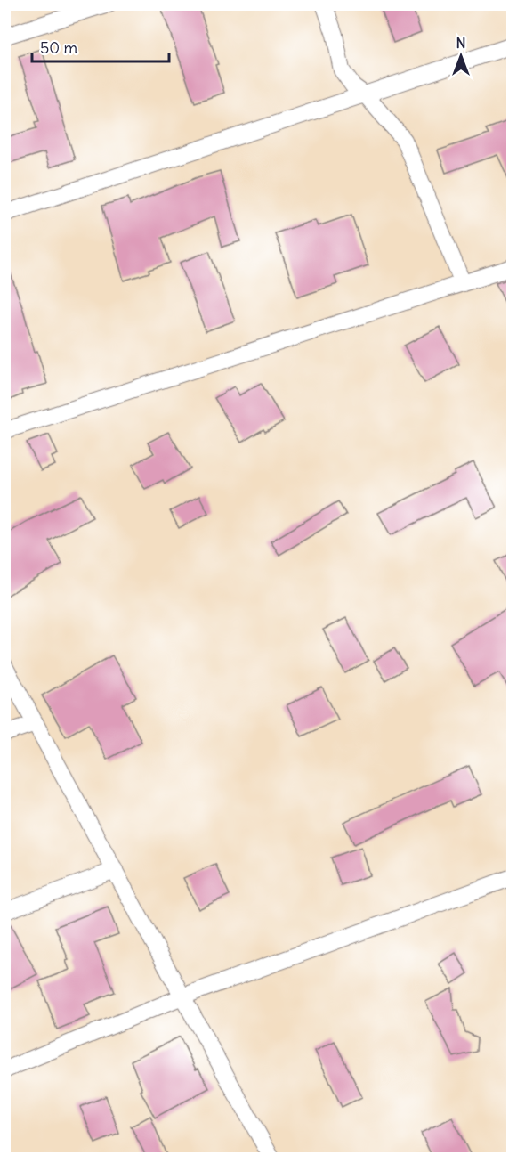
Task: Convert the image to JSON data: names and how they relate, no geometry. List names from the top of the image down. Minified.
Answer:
{"scale_bar":"50 m","north":"top"}
